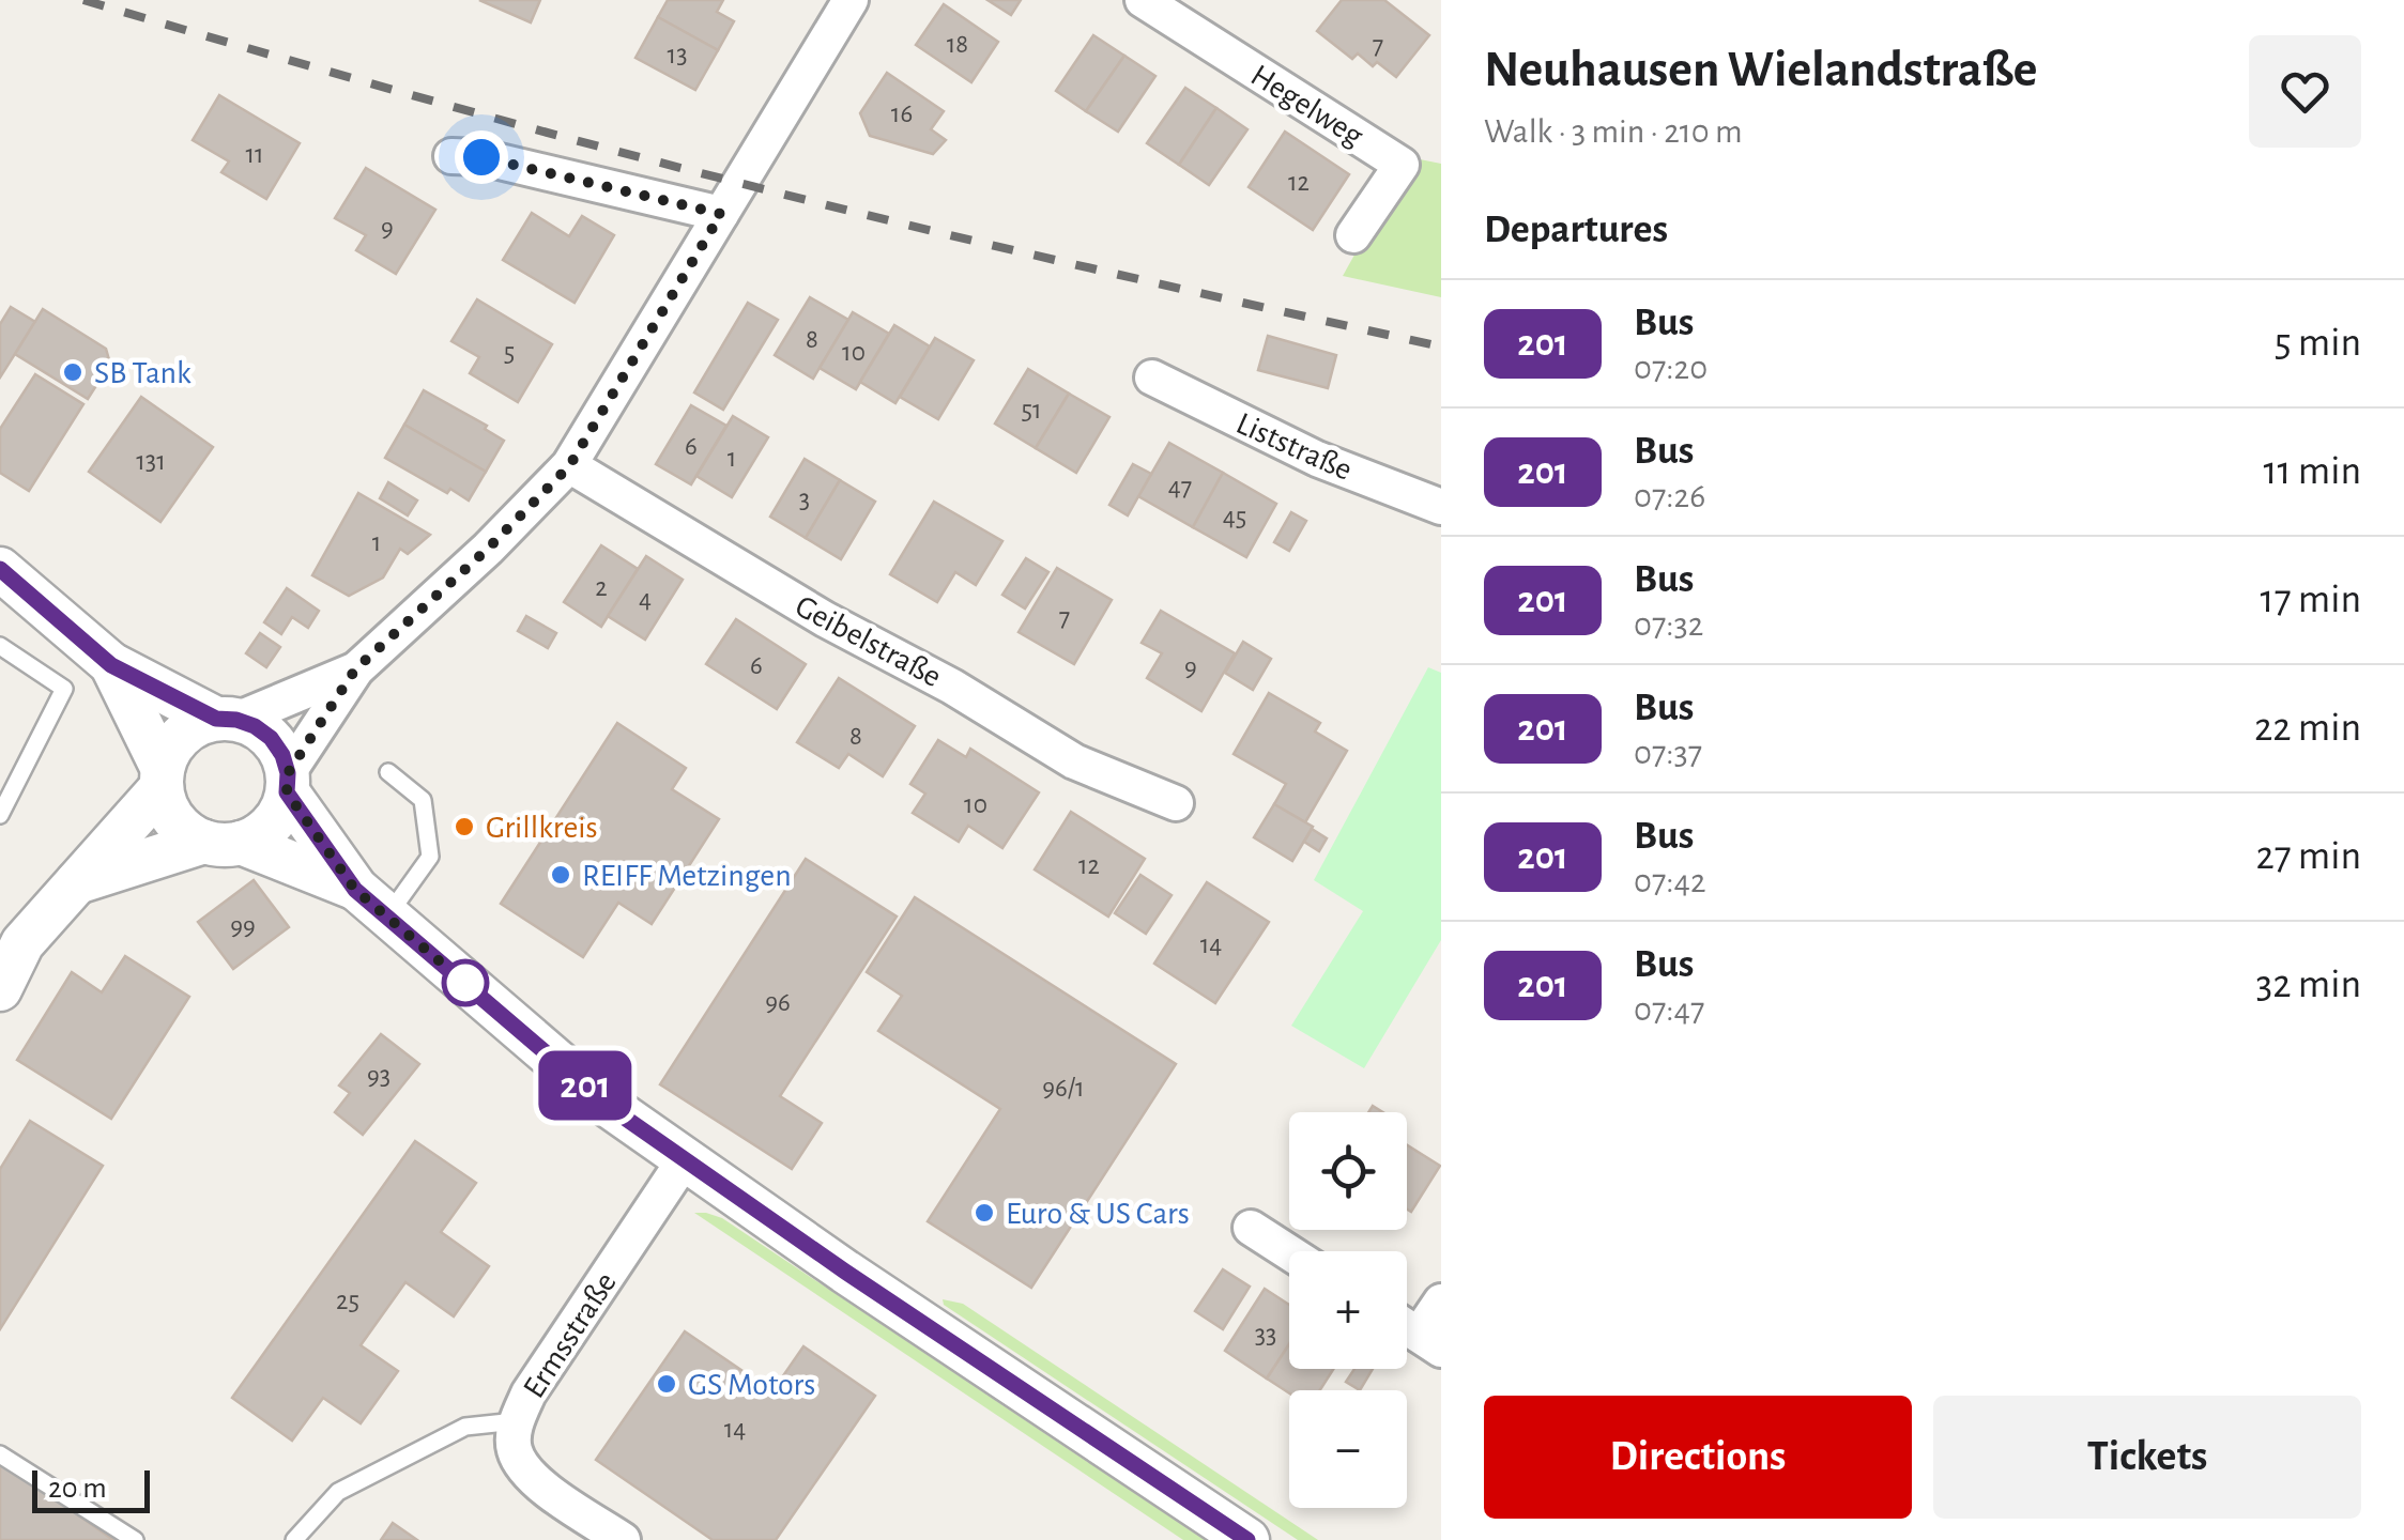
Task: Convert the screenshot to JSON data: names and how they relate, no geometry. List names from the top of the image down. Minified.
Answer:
{"streets":{"street":["Hegelweg","Liststraße","Geibelstraße","Ermsstraße"]},"places":["SB Tank","Grillkreis","REIFF Metzingen","Euro & US Cars","GS Motors"],"lines":["bus line 201"],"house_numbers":["18","7","13","16","11","12","9","8","5","10","51","6","1","131","47","3","45","1","2","4","7","6","9","8","10","12","99","14","96","93","96/1","25","33","14"],"scale_bar":"20 m","page":{"on_map":"201","heading":[["Neuhausen Wielandstraße","Walk · 3 min · 210 m"],"Departures"],"list":[{"mark":"201","name":"Bus","note":"07:20","value":"5 min"},{"mark":"201","name":"Bus","note":"07:26","value":"11 min"},{"mark":"201","name":"Bus","note":"07:32","value":"17 min"},{"mark":"201","name":"Bus","note":"07:37","value":"22 min"},{"mark":"201","name":"Bus","note":"07:42","value":"27 min"},{"mark":"201","name":"Bus","note":"07:47","value":"32 min"}],"map_buttons":["+","−"],"buttons":["Directions","Tickets"],"scale":"20 m"}}
